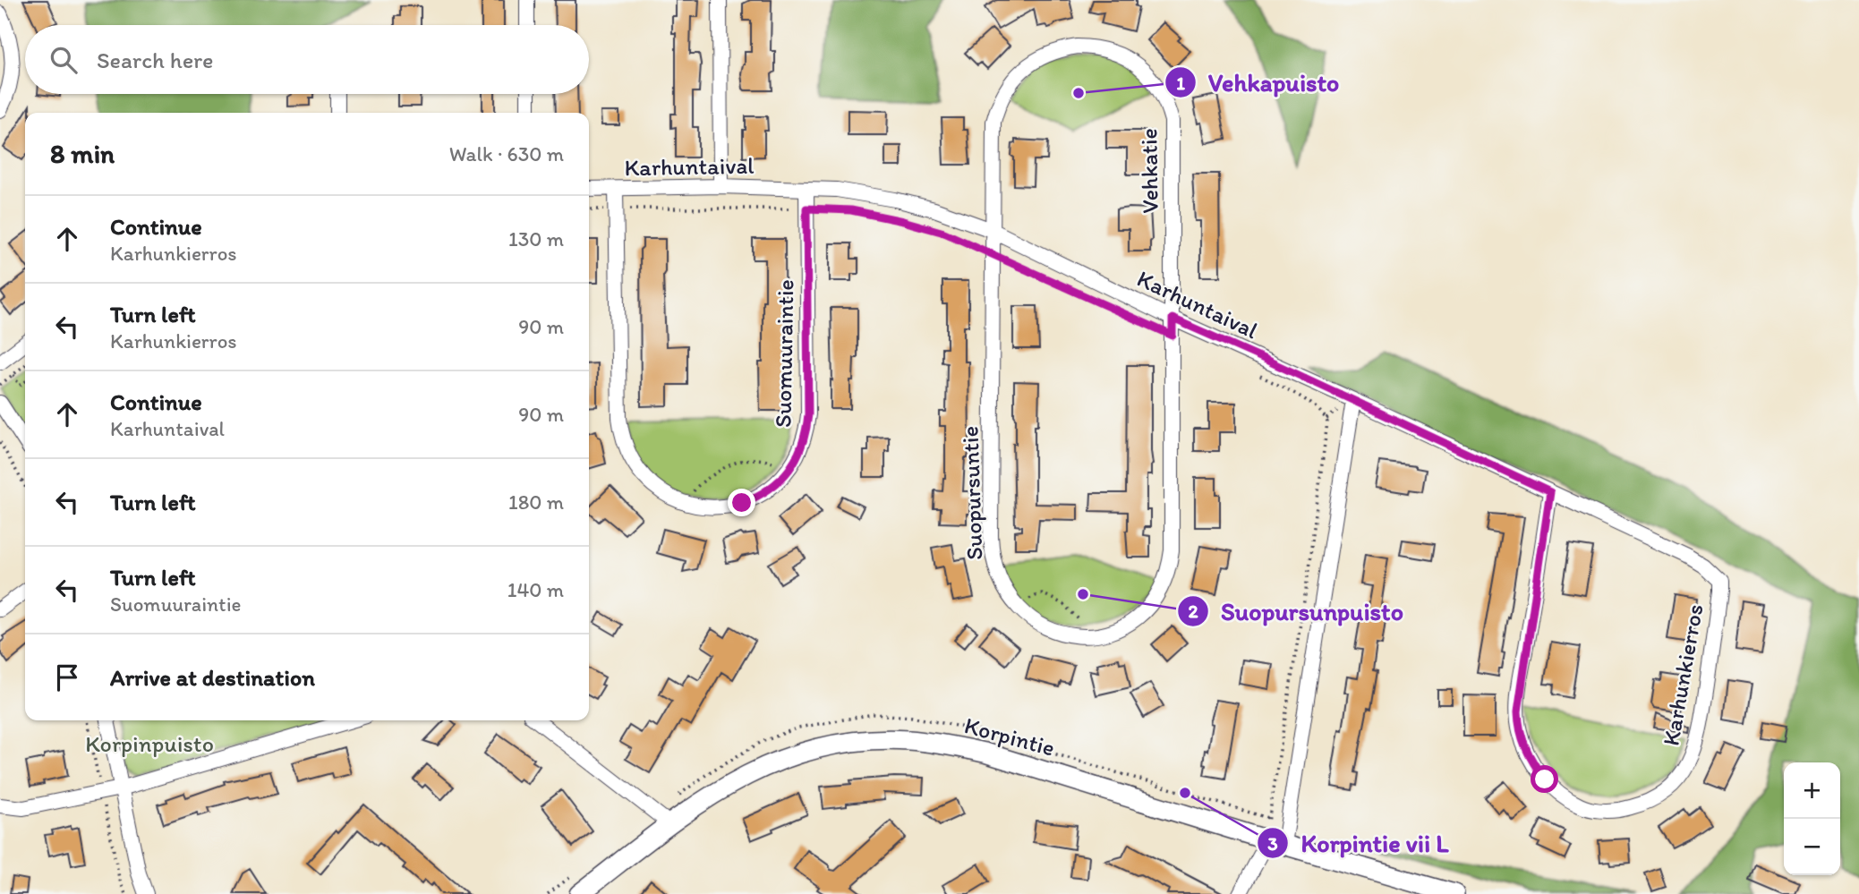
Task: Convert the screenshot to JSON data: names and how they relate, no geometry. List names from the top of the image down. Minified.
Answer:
{"streets":{"street":["Karhuntaival","Vehkatie","Suomuuraintie","Suopursuntie","Karhunkierros","Korpintie"]},"crossings":[["Karhuntaival","Vehkatie"],["Karhuntaival","Suomuuraintie"],["Karhuntaival","Suopursuntie"],["Karhuntaival","Karhunkierros"],["Vehkatie","Suopursuntie"]],"parks":["Korpinpuisto"],"places":["Vehkapuisto","Suopursunpuisto","Korpintie vii L"],"page":{"search":"Search here","heading":["8 min","Walk · 630 m"],"list":[["Continue","Karhunkierros","130 m"],["Turn left","Karhunkierros","90 m"],["Continue","Karhuntaival","90 m"],["Turn left","180 m"],["Turn left","Suomuuraintie","140 m"],"Arrive at destination"],"map_buttons":["+","−"]}}
